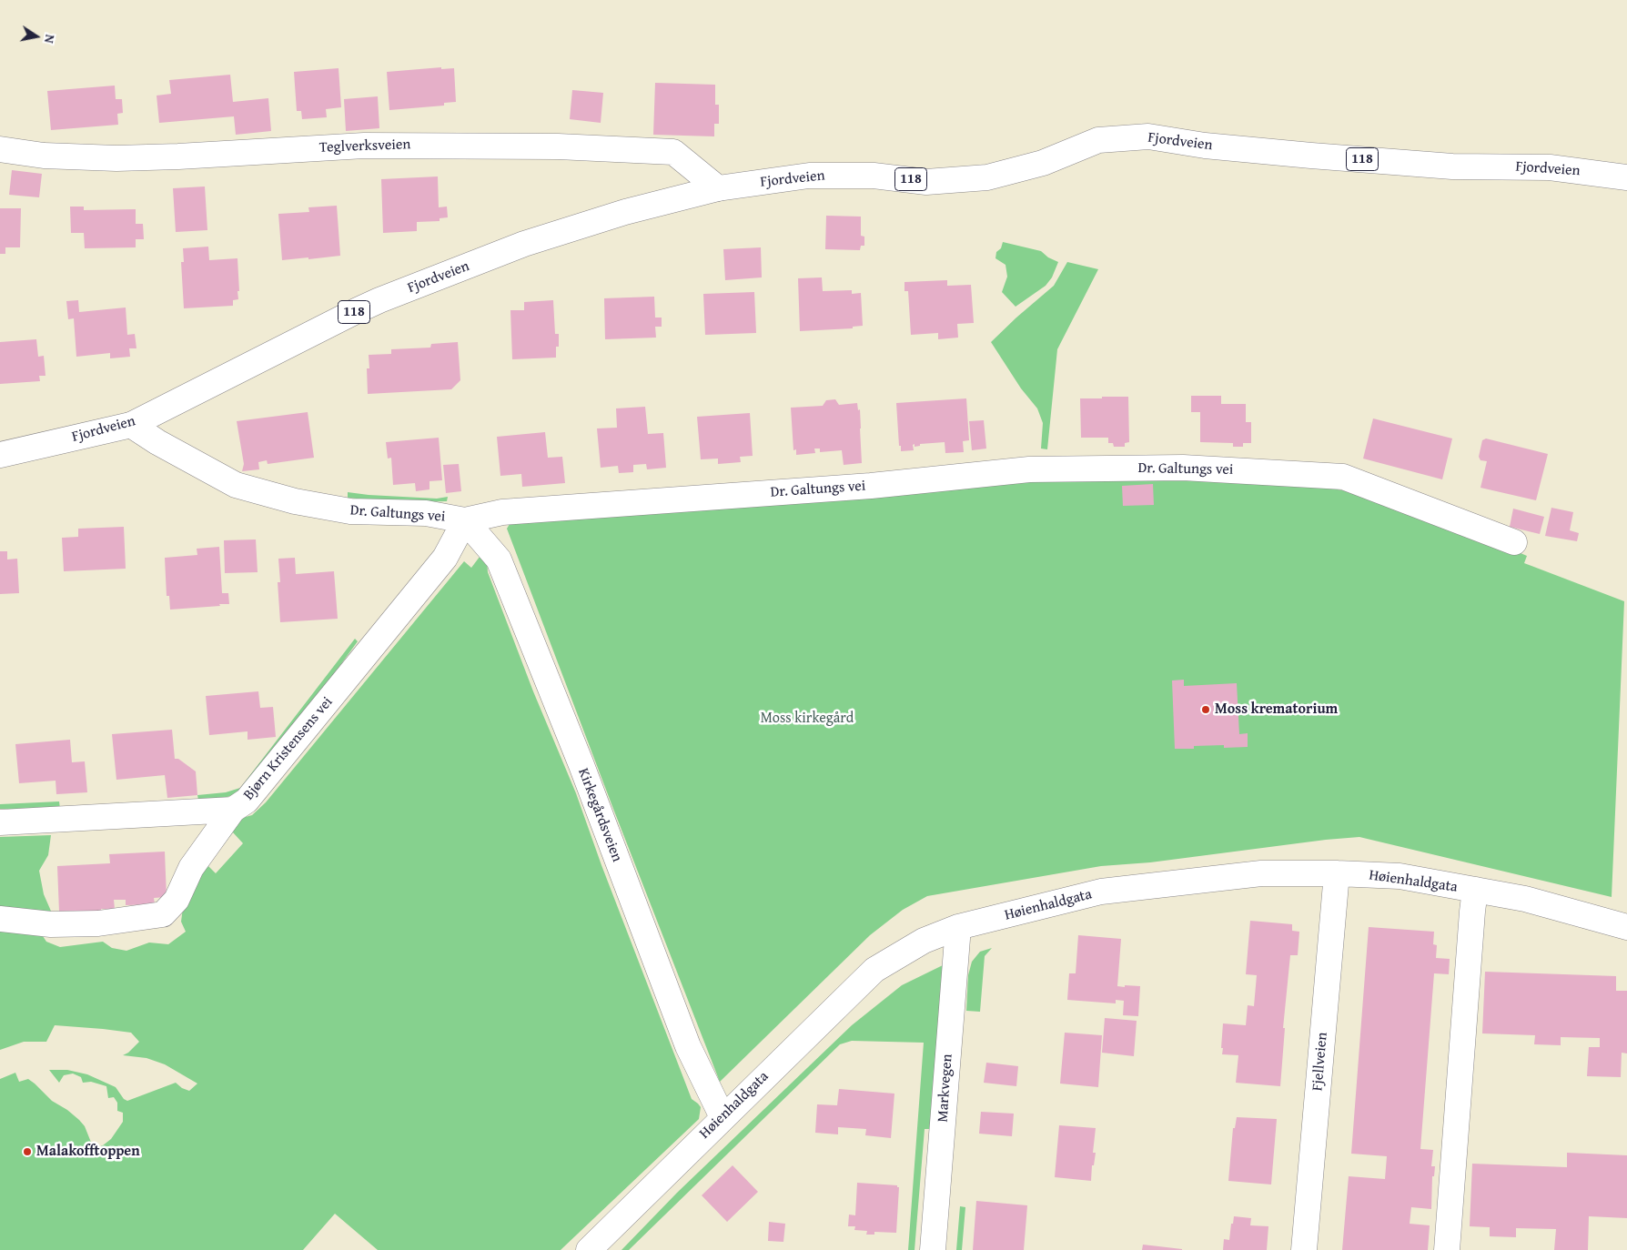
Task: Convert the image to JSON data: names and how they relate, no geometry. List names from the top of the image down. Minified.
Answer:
{"streets":{"street":["Fjordveien","Teglverksveien","118","Dr. Galtungs vei","Bjørn Kristensens vei","Kirkegårdsveien","Høienhaldgata","Fjellveien","Markvegen"]},"crossings":[["Fjordveien","Teglverksveien"],["Fjordveien","Dr. Galtungs vei"],["Dr. Galtungs vei","Bjørn Kristensens vei"],["Dr. Galtungs vei","Kirkegårdsveien"],["Bjørn Kristensens vei","Kirkegårdsveien"],["Kirkegårdsveien","Høienhaldgata"],["Høienhaldgata","Fjellveien"],["Høienhaldgata","Markvegen"]],"parks":["Moss kirkegård"],"places":["Moss krematorium","Malakofftoppen"],"north":"right"}
